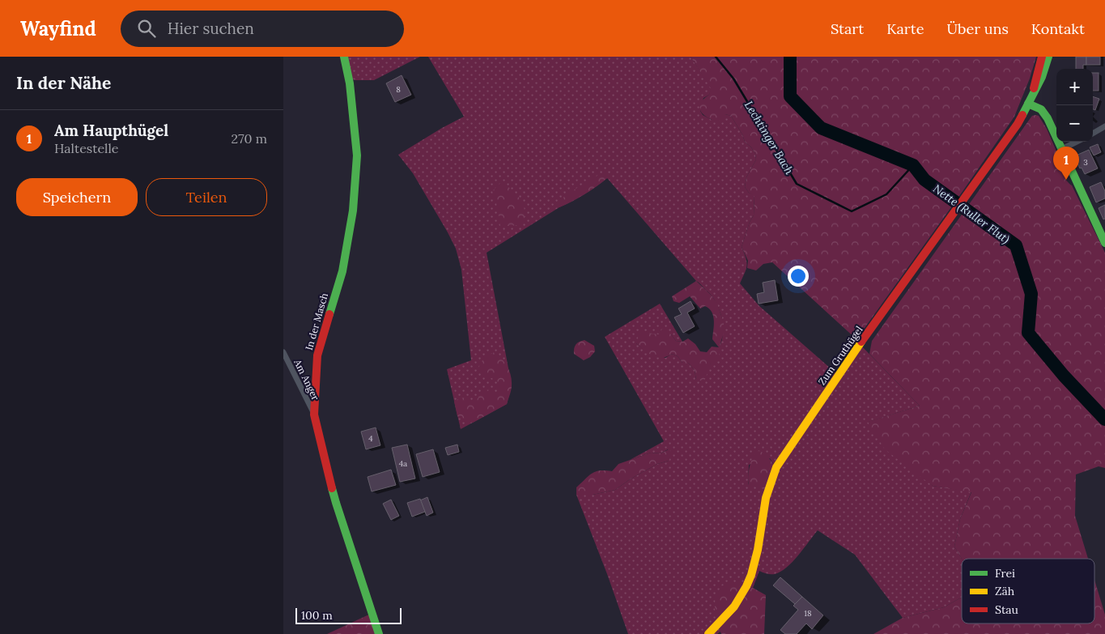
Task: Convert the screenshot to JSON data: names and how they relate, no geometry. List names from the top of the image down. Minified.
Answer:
{"streets":{"street":["In der Masch","Zum Gruthügel","Am Anger"]},"crossings":[["In der Masch","Am Anger"]],"water":["Lechtinger Bach","Nette (Ruller Flut)"],"house_numbers":["8","3","4","4a","18"],"legend":["Frei","Zäh","Stau"],"scale_bar":"100 m","page":{"header":"Wayfind","search":"Hier suchen","nav":["Start","Karte","Über uns","Kontakt"],"heading":"In der Nähe","map_buttons":["+","−"],"list":[{"mark":"1","name":"Am Haupthügel","note":"Haltestelle","value":"270 m"}],"pins":"1","buttons":["Speichern","Teilen"],"scale":"100 m"}}
